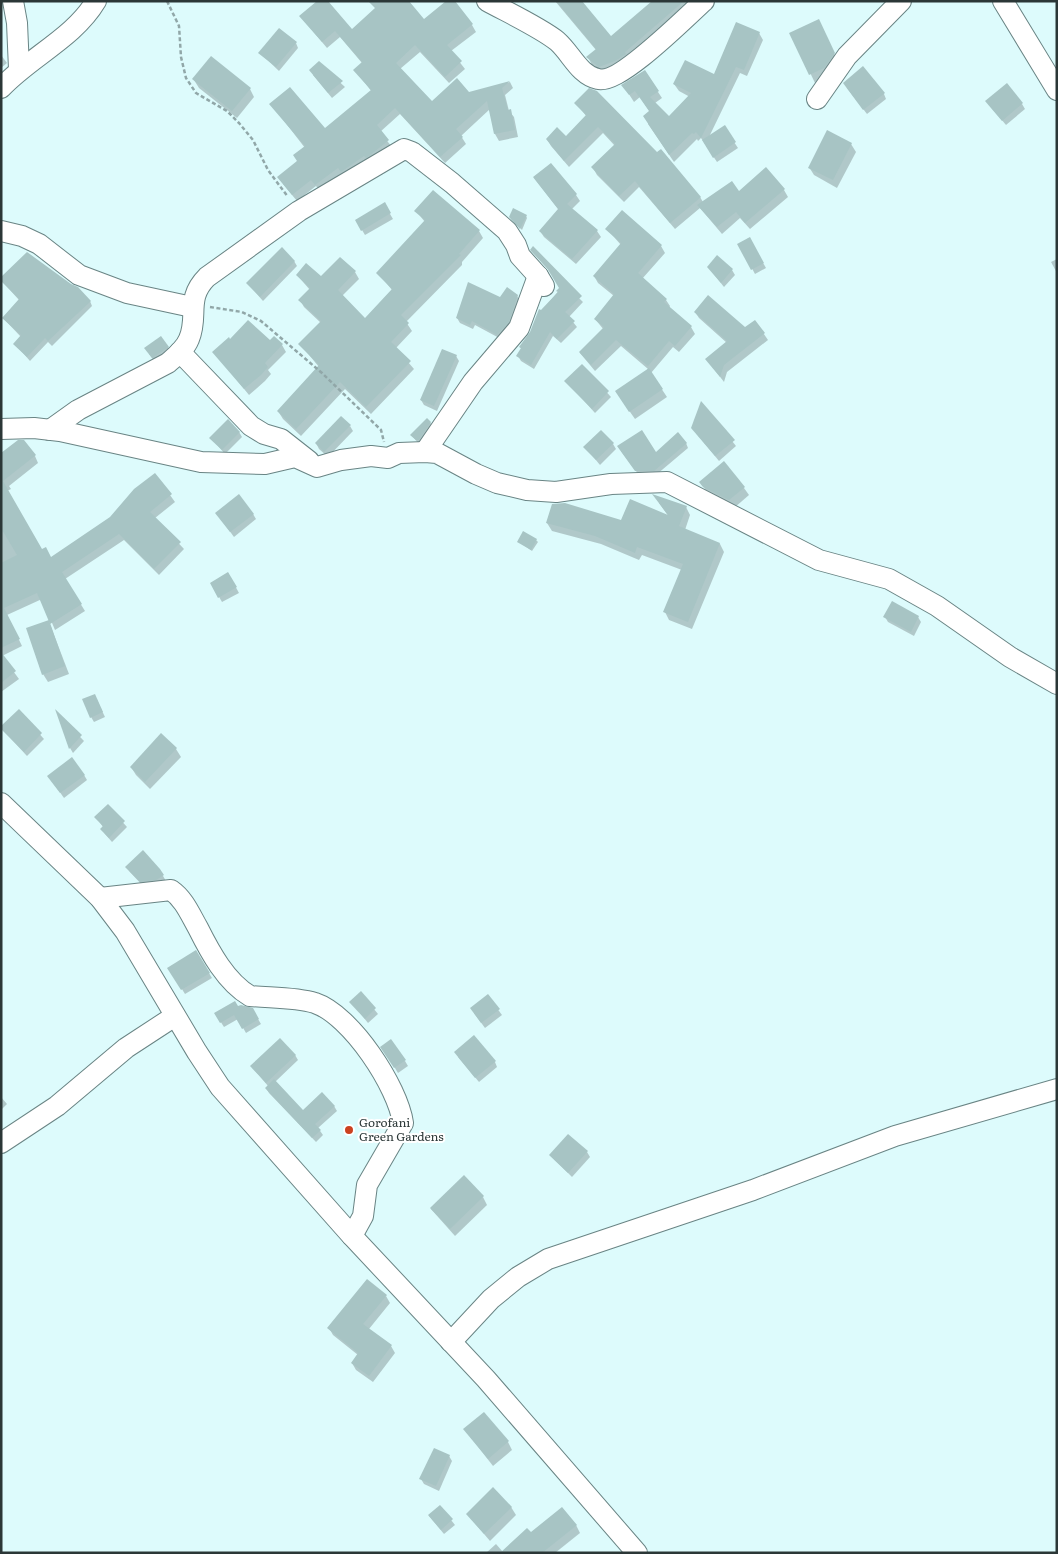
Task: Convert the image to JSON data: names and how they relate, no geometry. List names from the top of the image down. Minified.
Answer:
{"places":["Gorofani Green Gardens"]}
